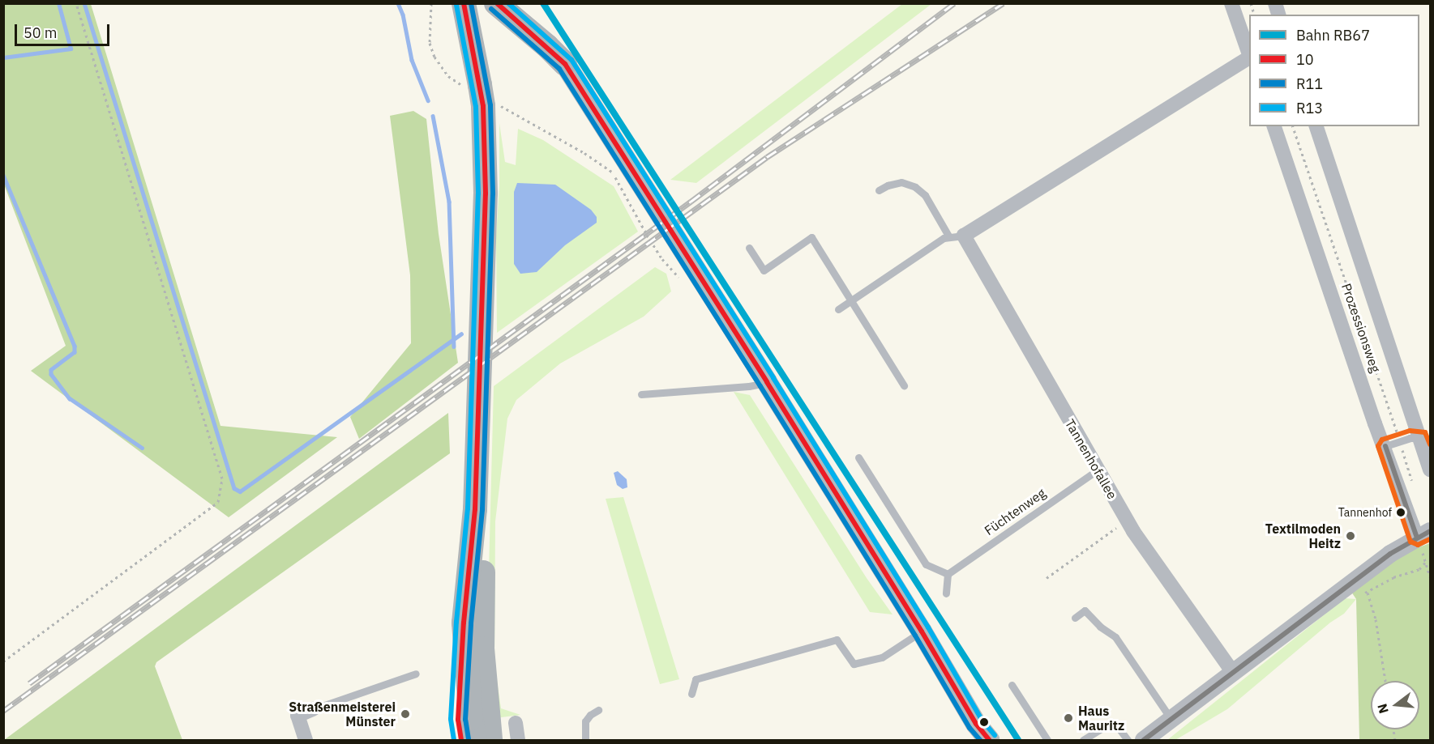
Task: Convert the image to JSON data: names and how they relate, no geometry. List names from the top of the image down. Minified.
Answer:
{"streets":{"street":["Prozessionsweg","Tannenhofallee"],"lane":["Füchtenweg"]},"crossings":[["Tannenhofallee","Füchtenweg"]],"places":["Tannenhof","Textilmoden Heitz","Straßenmeisterei Münster","Haus Mauritz"],"lines":["rail line RB67","transit line 10","transit line R11","transit line R13"],"legend":["Bahn RB67","10","R11","R13"],"scale_bar":"50 m","north":"left"}
